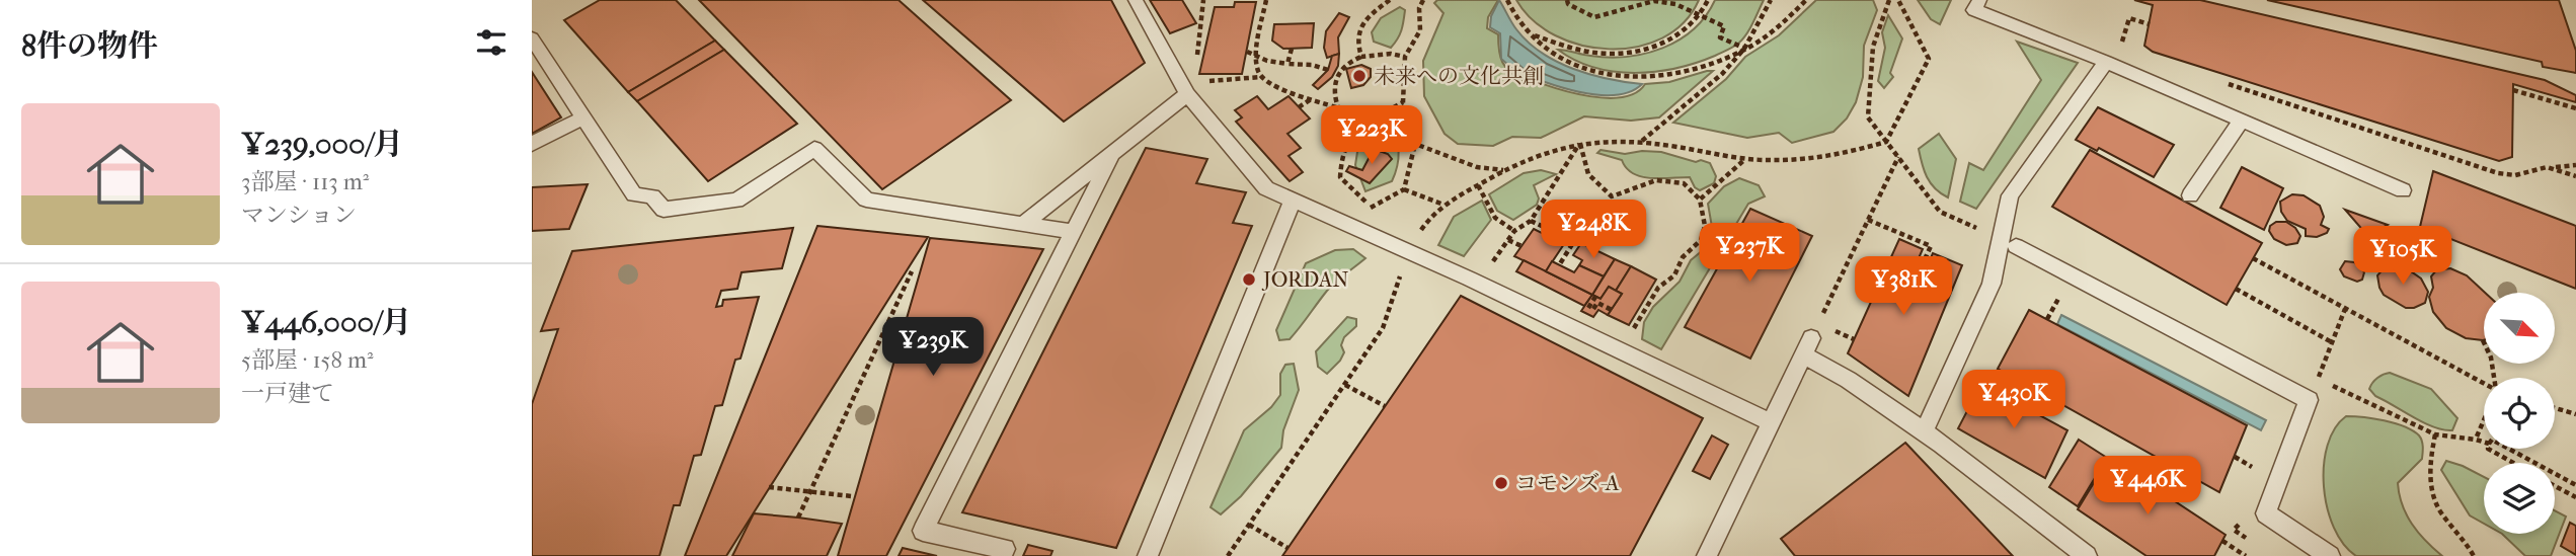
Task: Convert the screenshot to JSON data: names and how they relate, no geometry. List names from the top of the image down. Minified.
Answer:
{"places":["未来への文化共創","JORDAN","コモンズ-A"],"north":"bottom right","page":{"heading":"8件の物件","list":[{"name":"¥239,000/月","note":"3部屋 · 113 m² · マンション"},{"name":"¥446,000/月","note":"5部屋 · 158 m² · 一戸建て"}],"price":["¥223K","¥248K","¥237K","¥105K","¥381K","¥239K","¥430K","¥446K"]}}
